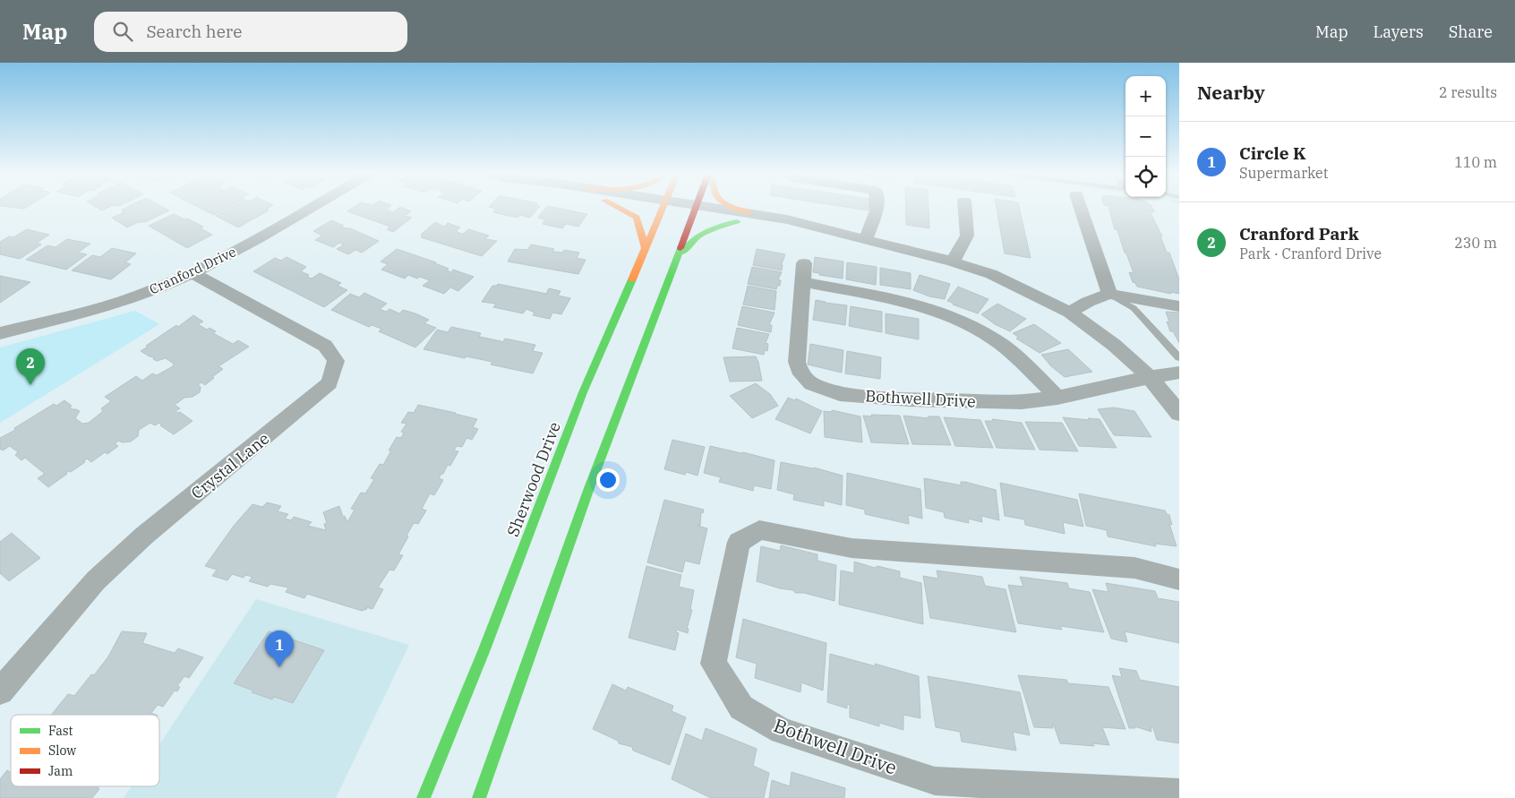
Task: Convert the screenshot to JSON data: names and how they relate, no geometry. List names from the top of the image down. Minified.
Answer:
{"streets":{"main road":["Sherwood Drive"],"street":["Cranford Drive","Bothwell Drive","Crystal Lane"]},"crossings":[["Cranford Drive","Crystal Lane"]],"legend":["Fast","Slow","Jam"],"page":{"header":"Map","search":"Search here","nav":["Map","Layers","Share"],"heading":["Nearby","2 results"],"map_buttons":["+","−"],"list":[{"mark":"1","name":"Circle K","note":"Supermarket","value":"110 m"},{"mark":"2","name":"Cranford Park","note":"Park · Cranford Drive","value":"230 m"}],"pins":["2","1"]}}
